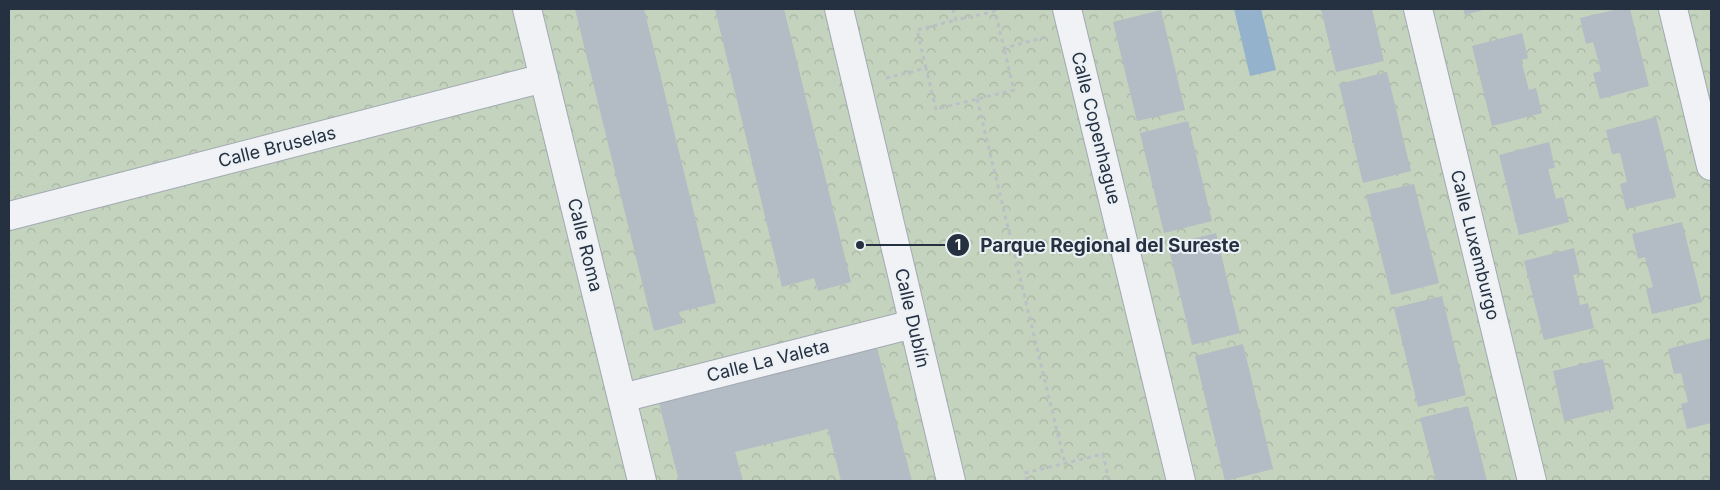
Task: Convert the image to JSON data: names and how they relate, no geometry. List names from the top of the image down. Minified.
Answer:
{"streets":{"street":["Calle Copenhague","Calle Bruselas","Calle Roma","Calle Luxemburgo","Calle Dublín","Calle La Valeta"]},"crossings":[["Calle Bruselas","Calle Roma"],["Calle Roma","Calle La Valeta"],["Calle Dublín","Calle La Valeta"]],"places":["Parque Regional del Sureste"]}
